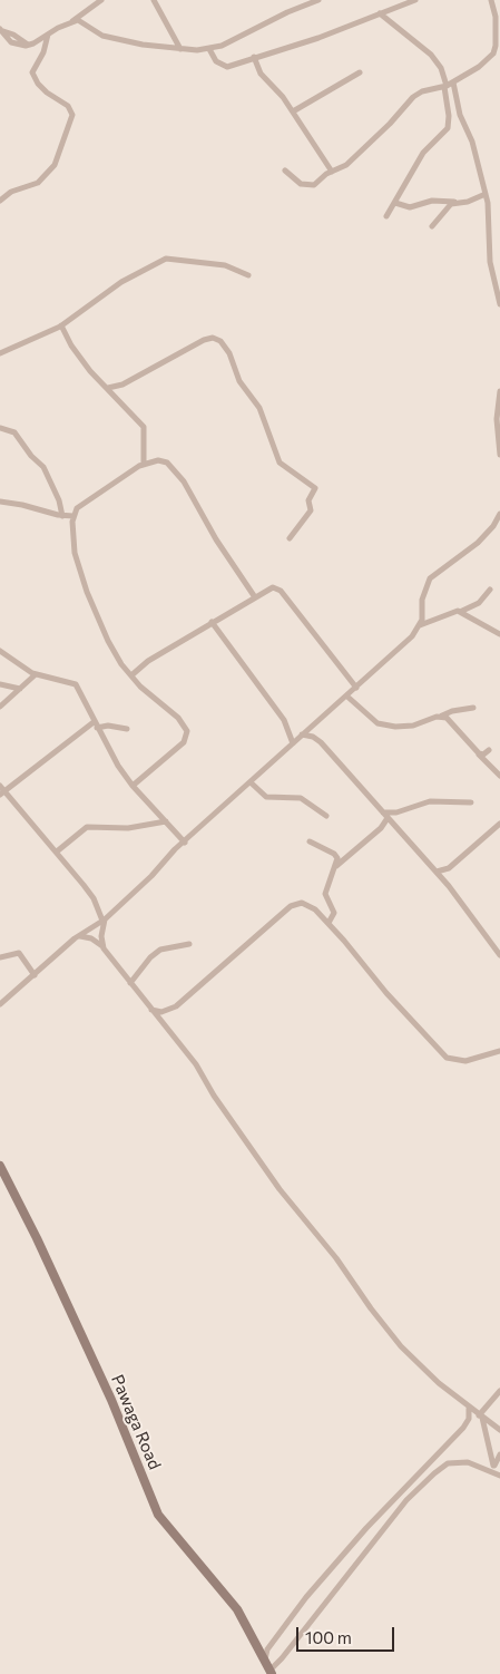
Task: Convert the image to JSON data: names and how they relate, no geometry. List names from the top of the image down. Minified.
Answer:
{"streets":{"main road":["Pawaga Road"]},"scale_bar":"100 m"}
